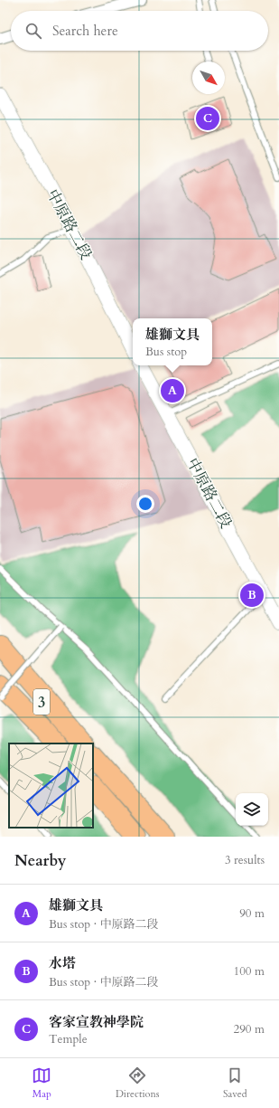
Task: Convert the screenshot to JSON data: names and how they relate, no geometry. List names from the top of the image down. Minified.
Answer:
{"streets":{"highway":["3"],"street":["中原路二段"]},"north":"bottom right","page":{"search":"Search here","pins":["C","A","B"],"popup":["雄獅文具","Bus stop"],"heading":["Nearby","3 results"],"list":[{"mark":"A","name":"雄獅文具","note":"Bus stop · 中原路二段","value":"90 m"},{"mark":"B","name":"水塔","note":"Bus stop · 中原路二段","value":"100 m"},{"mark":"C","name":"客家宣教神學院","note":"Temple","value":"290 m"}],"nav":["Map","Directions","Saved"]}}
